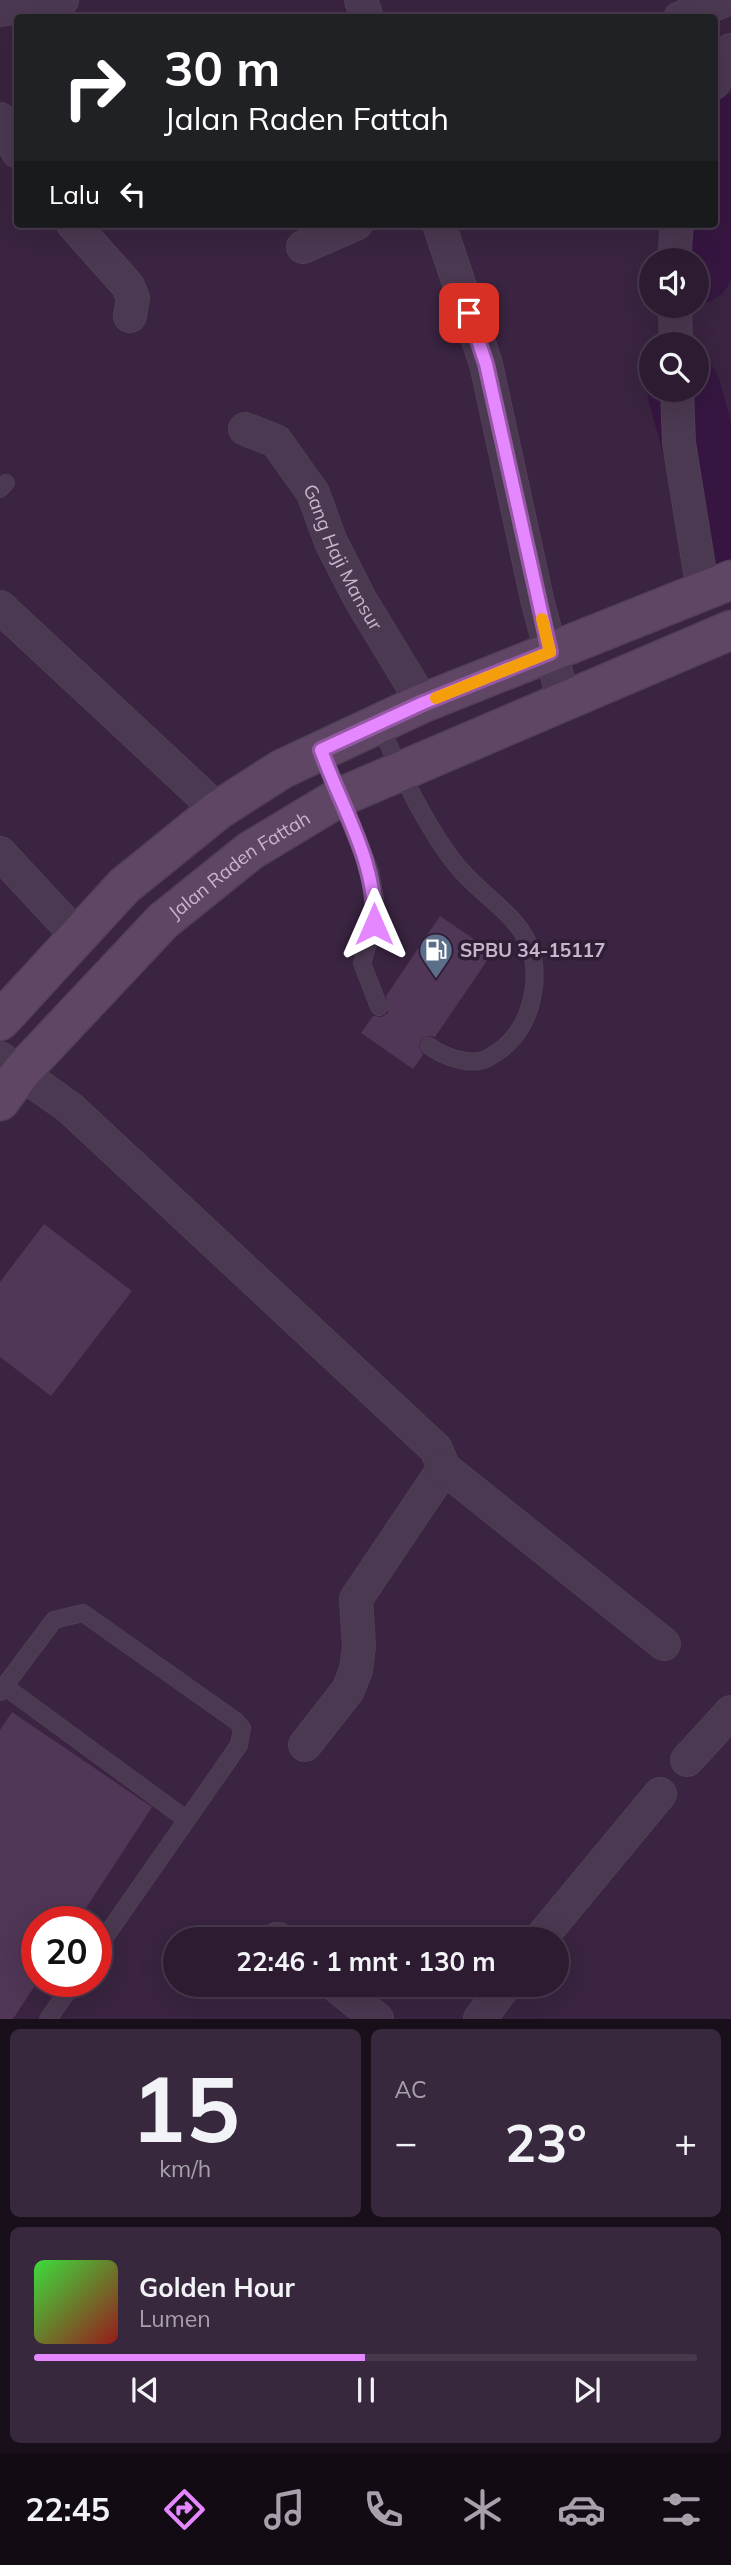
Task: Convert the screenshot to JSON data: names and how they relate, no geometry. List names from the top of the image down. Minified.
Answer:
{"streets":{"main road":["Jalan Raden Fattah"],"street":["Gang Haji Mansur"]},"places":{"fuel station":["SPBU 34-15117"]},"page":{"turn":["30 m","Jalan Raden Fattah"],"then":"Lalu","limit":"20","trip":"22:46 · 1 mnt · 130 m","tile":[["15","km/h"],"AC"],"heat":["−","23°","+"],"song":["Golden Hour","Lumen"],"tabs":"22:45"}}
